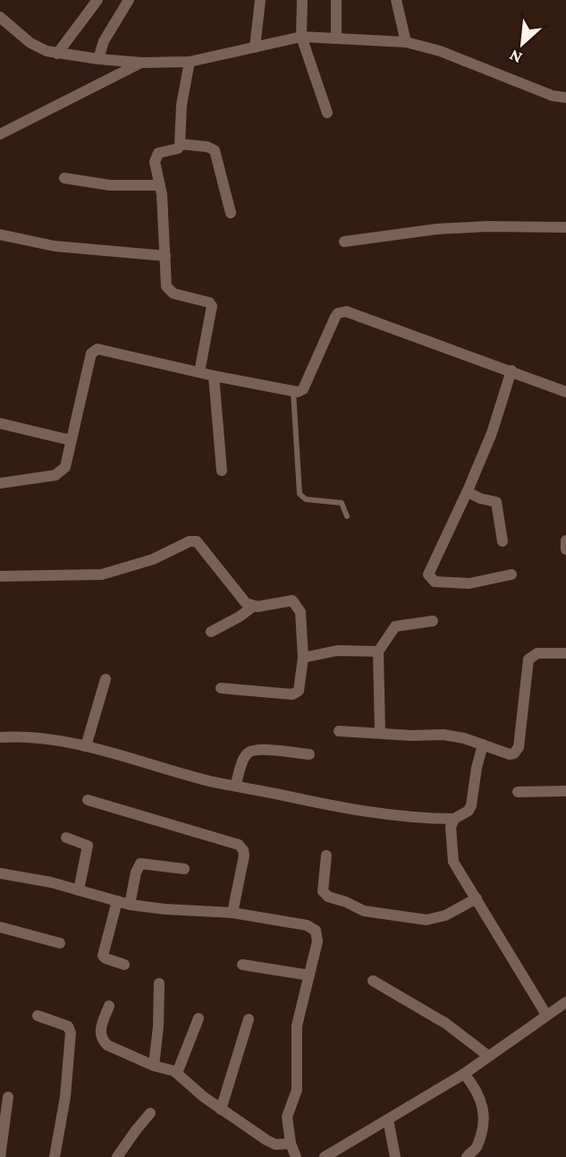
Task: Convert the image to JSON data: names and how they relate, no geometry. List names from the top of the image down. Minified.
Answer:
{"north":"bottom left"}
